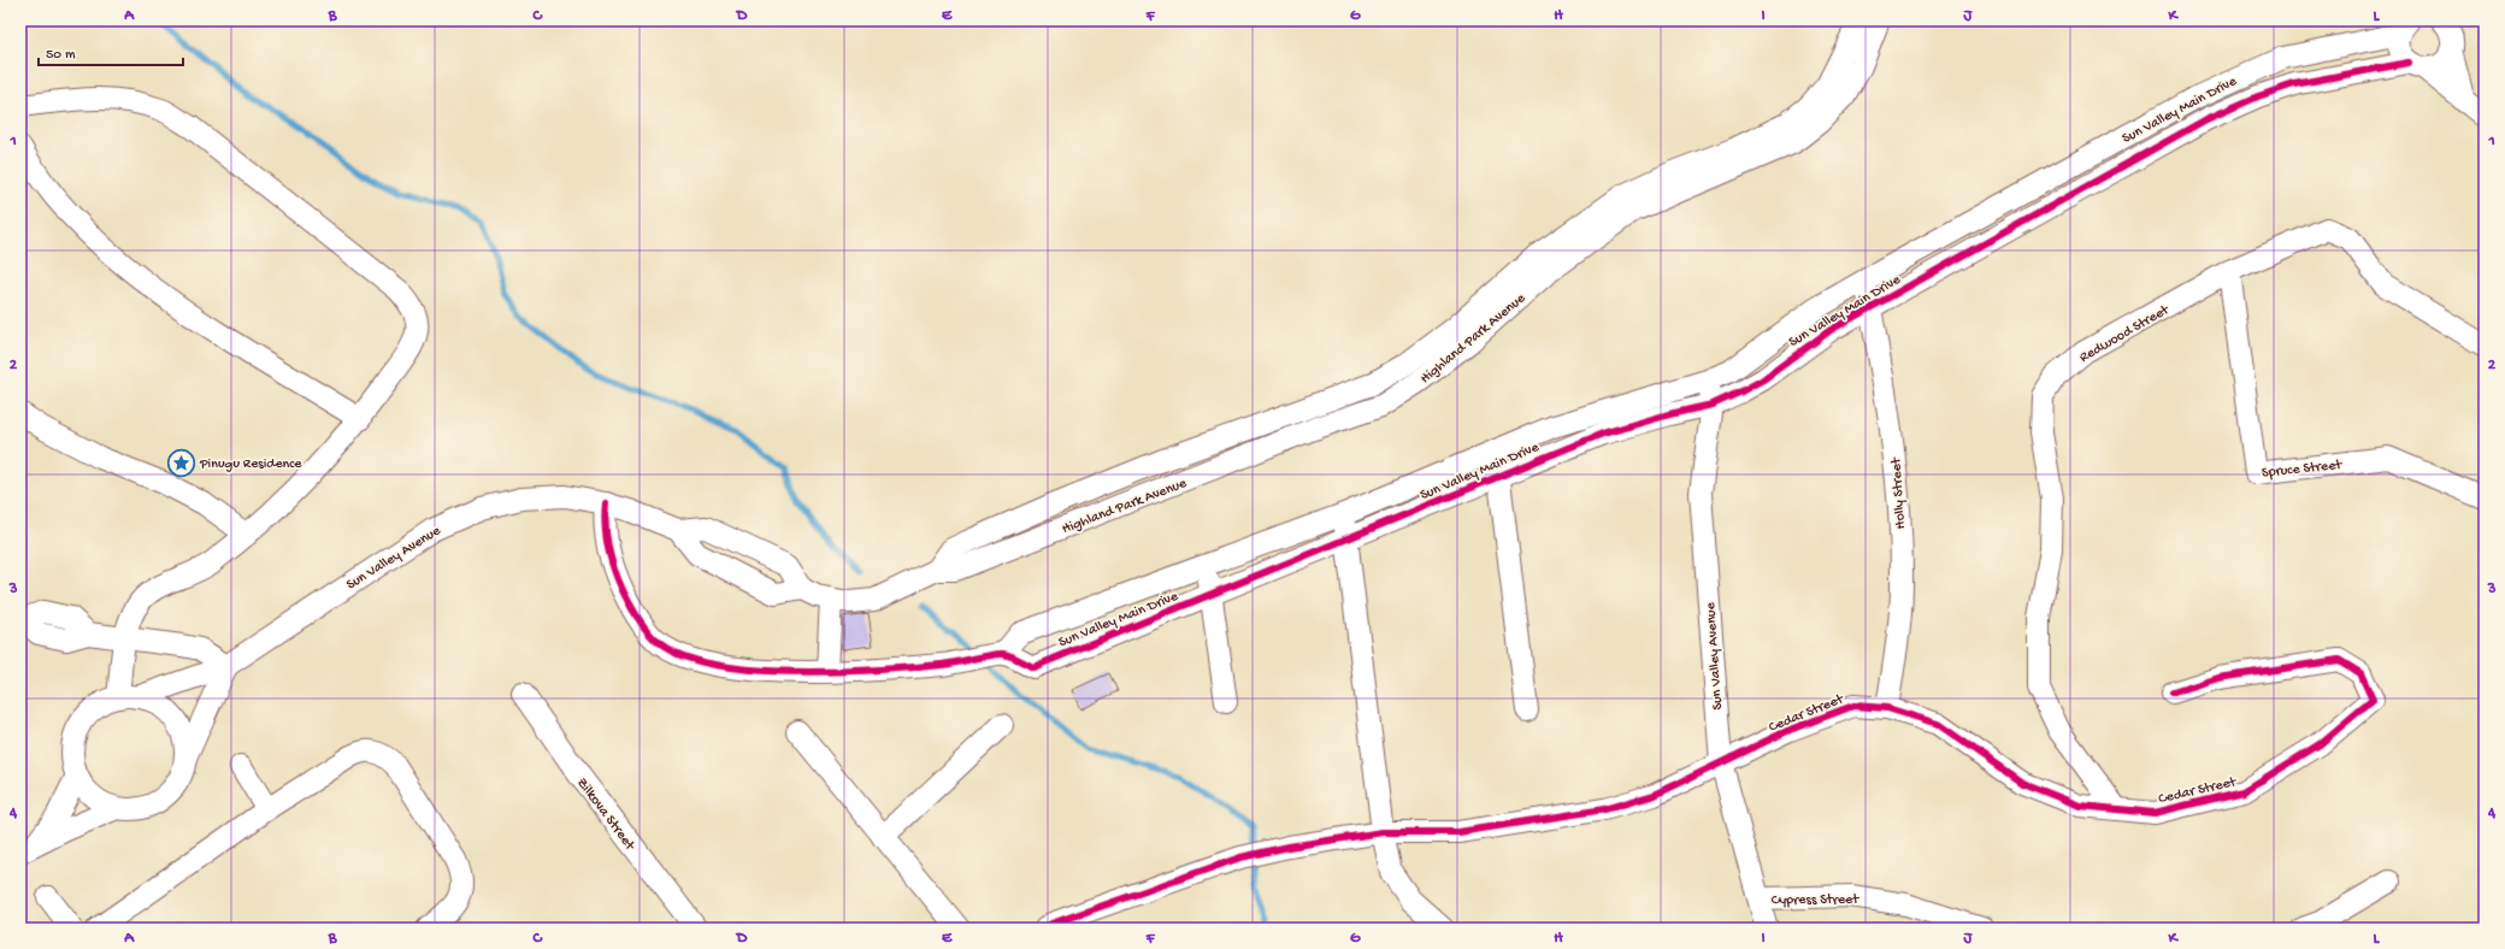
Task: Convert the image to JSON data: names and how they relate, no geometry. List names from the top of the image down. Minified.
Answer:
{"streets":{"street":["Sun Valley Main Drive","Redwood Street","Highland Park Avenue","Spruce Street","Holly Street","Sun Valley Avenue","Cedar Street","Zilkova Street","Cypress Street"]},"crossings":[["Sun Valley Main Drive","Holly Street"],["Sun Valley Main Drive","Sun Valley Avenue"],["Redwood Street","Spruce Street"],["Redwood Street","Cedar Street"],["Highland Park Avenue","Sun Valley Avenue"],["Holly Street","Cedar Street"],["Sun Valley Avenue","Cedar Street"],["Sun Valley Avenue","Cypress Street"]],"places":{"place":["Pinugu Residence"]},"scale_bar":"50 m","grid":{"columns":["A","B","C","D","E","F","G","H","I","J","K","L"],"rows":["1","2","3","4"]}}
